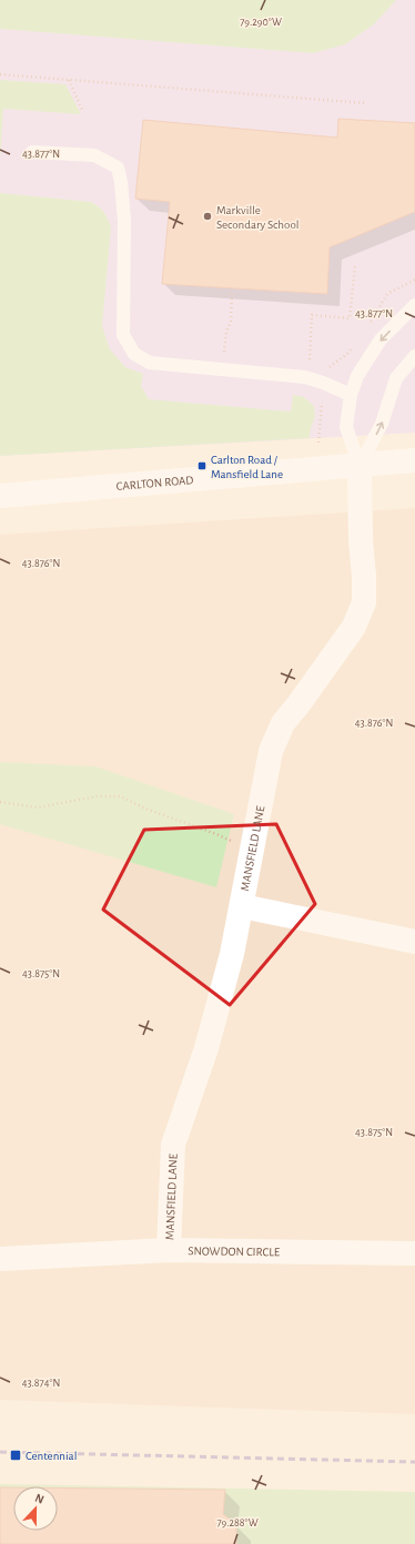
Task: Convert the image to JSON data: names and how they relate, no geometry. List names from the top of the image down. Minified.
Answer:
{"streets":{"street":["CARLTON ROAD","MANSFIELD LANE","SNOWDON CIRCLE"]},"crossings":[["CARLTON ROAD","MANSFIELD LANE"],["MANSFIELD LANE","SNOWDON CIRCLE"]],"places":{"other":["Markville Secondary School"],"transit":["Carlton Road / Mansfield Lane","Centennial"]},"north":"top","coordinates":["79.290°W","43.877°N","43.876°N","43.875°N","43.874°N","79.288°W"]}
